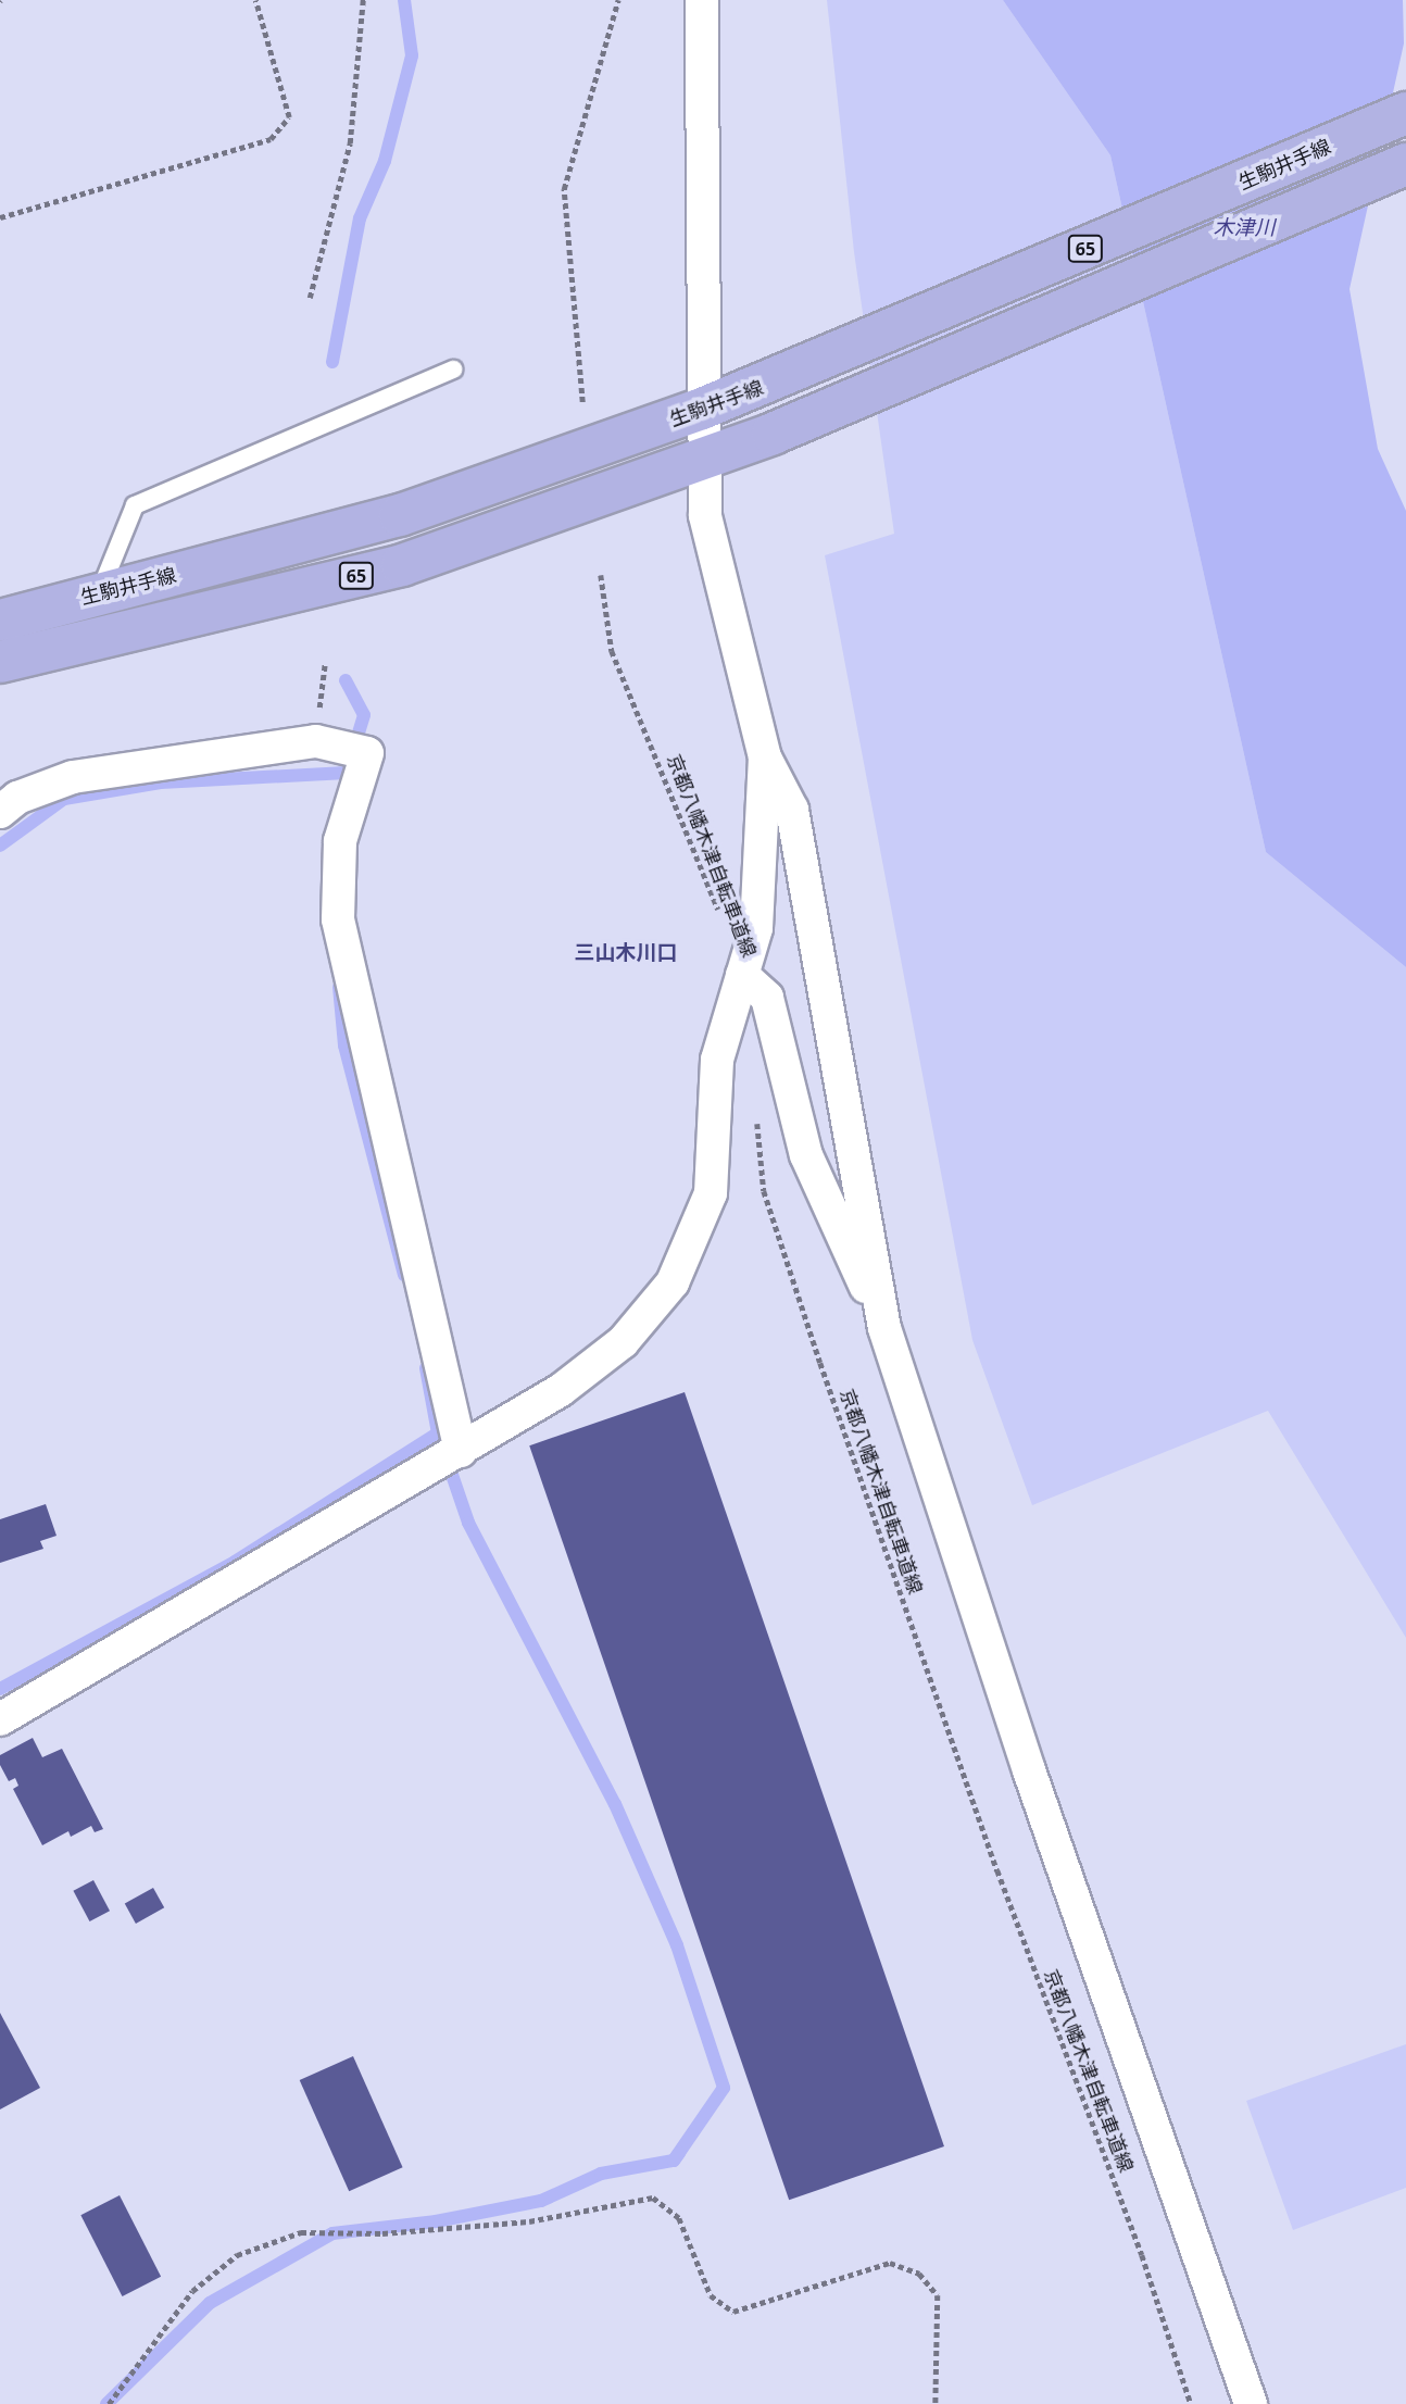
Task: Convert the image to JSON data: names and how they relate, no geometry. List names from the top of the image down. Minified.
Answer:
{"streets":{"main road":["生駒井手線","65"],"path":["京都八幡木津自転車道線"]},"districts":["三山木川口"],"water":["木津川"]}
